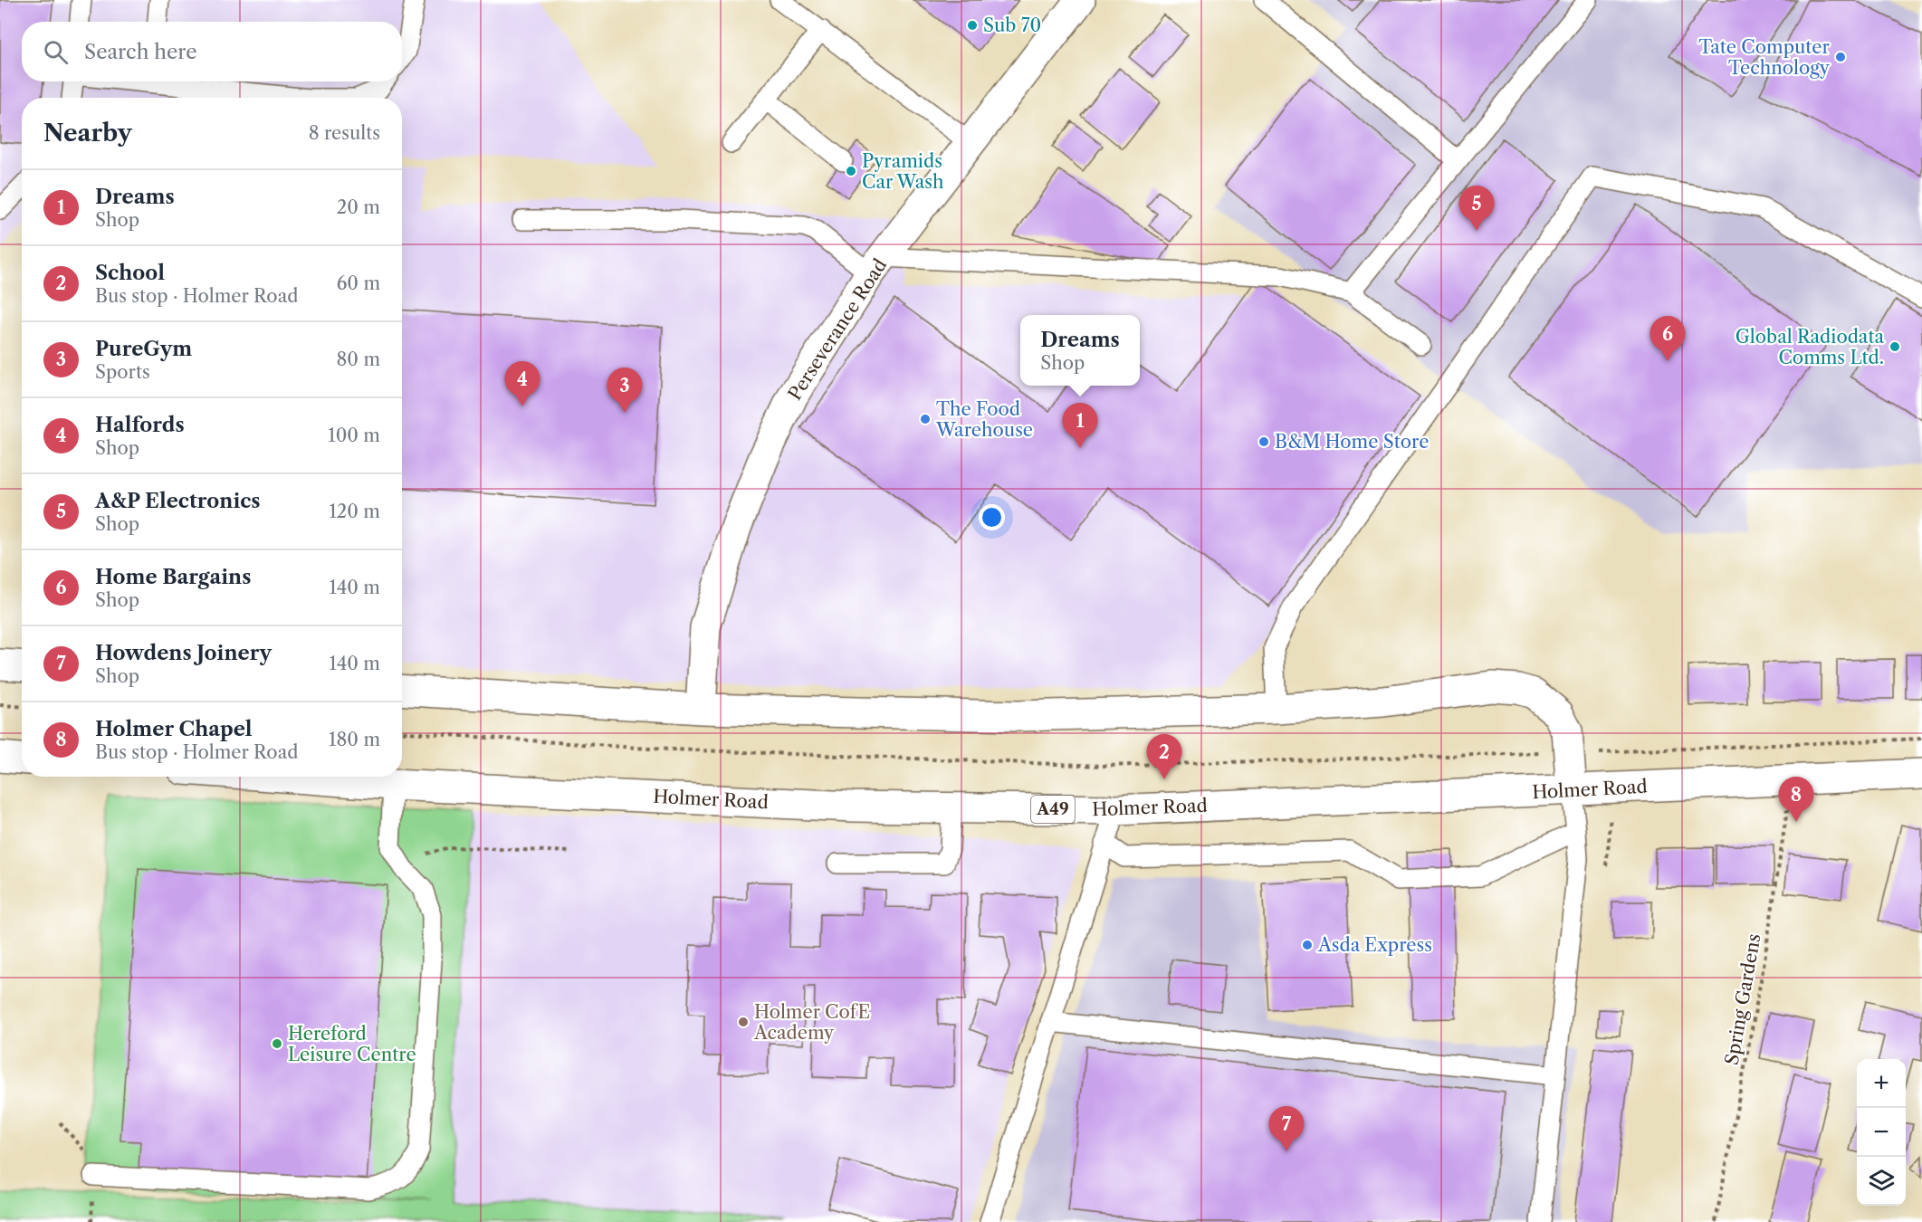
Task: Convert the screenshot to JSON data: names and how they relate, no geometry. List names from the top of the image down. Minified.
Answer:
{"streets":{"main road":["Perseverance Road","Holmer Road","A49"],"path":["Spring Gardens"]},"crossings":[["Holmer Road","Spring Gardens"]],"places":["Sub 70","Tate Computer Technology","Pyramids Car Wash","Global Radiodata Comms Ltd.","The Food Warehouse","B&M Home Store","Asda Express","Holmer CofE Academy","Hereford Leisure Centre"],"page":{"search":"Search here","heading":["Nearby","8 results"],"list":[{"mark":"1","name":"Dreams","note":"Shop","value":"20 m"},{"mark":"2","name":"School","note":"Bus stop · Holmer Road","value":"60 m"},{"mark":"3","name":"PureGym","note":"Sports","value":"80 m"},{"mark":"4","name":"Halfords","note":"Shop","value":"100 m"},{"mark":"5","name":"A&P Electronics","note":"Shop","value":"120 m"},{"mark":"6","name":"Home Bargains","note":"Shop","value":"140 m"},{"mark":"7","name":"Howdens Joinery","note":"Shop","value":"140 m"},{"mark":"8","name":"Holmer Chapel","note":"Bus stop · Holmer Road","value":"180 m"}],"pins":["5","6","4","3","1","2","8","7"],"popup":["Dreams","Shop"],"map_buttons":["+","−"]}}
